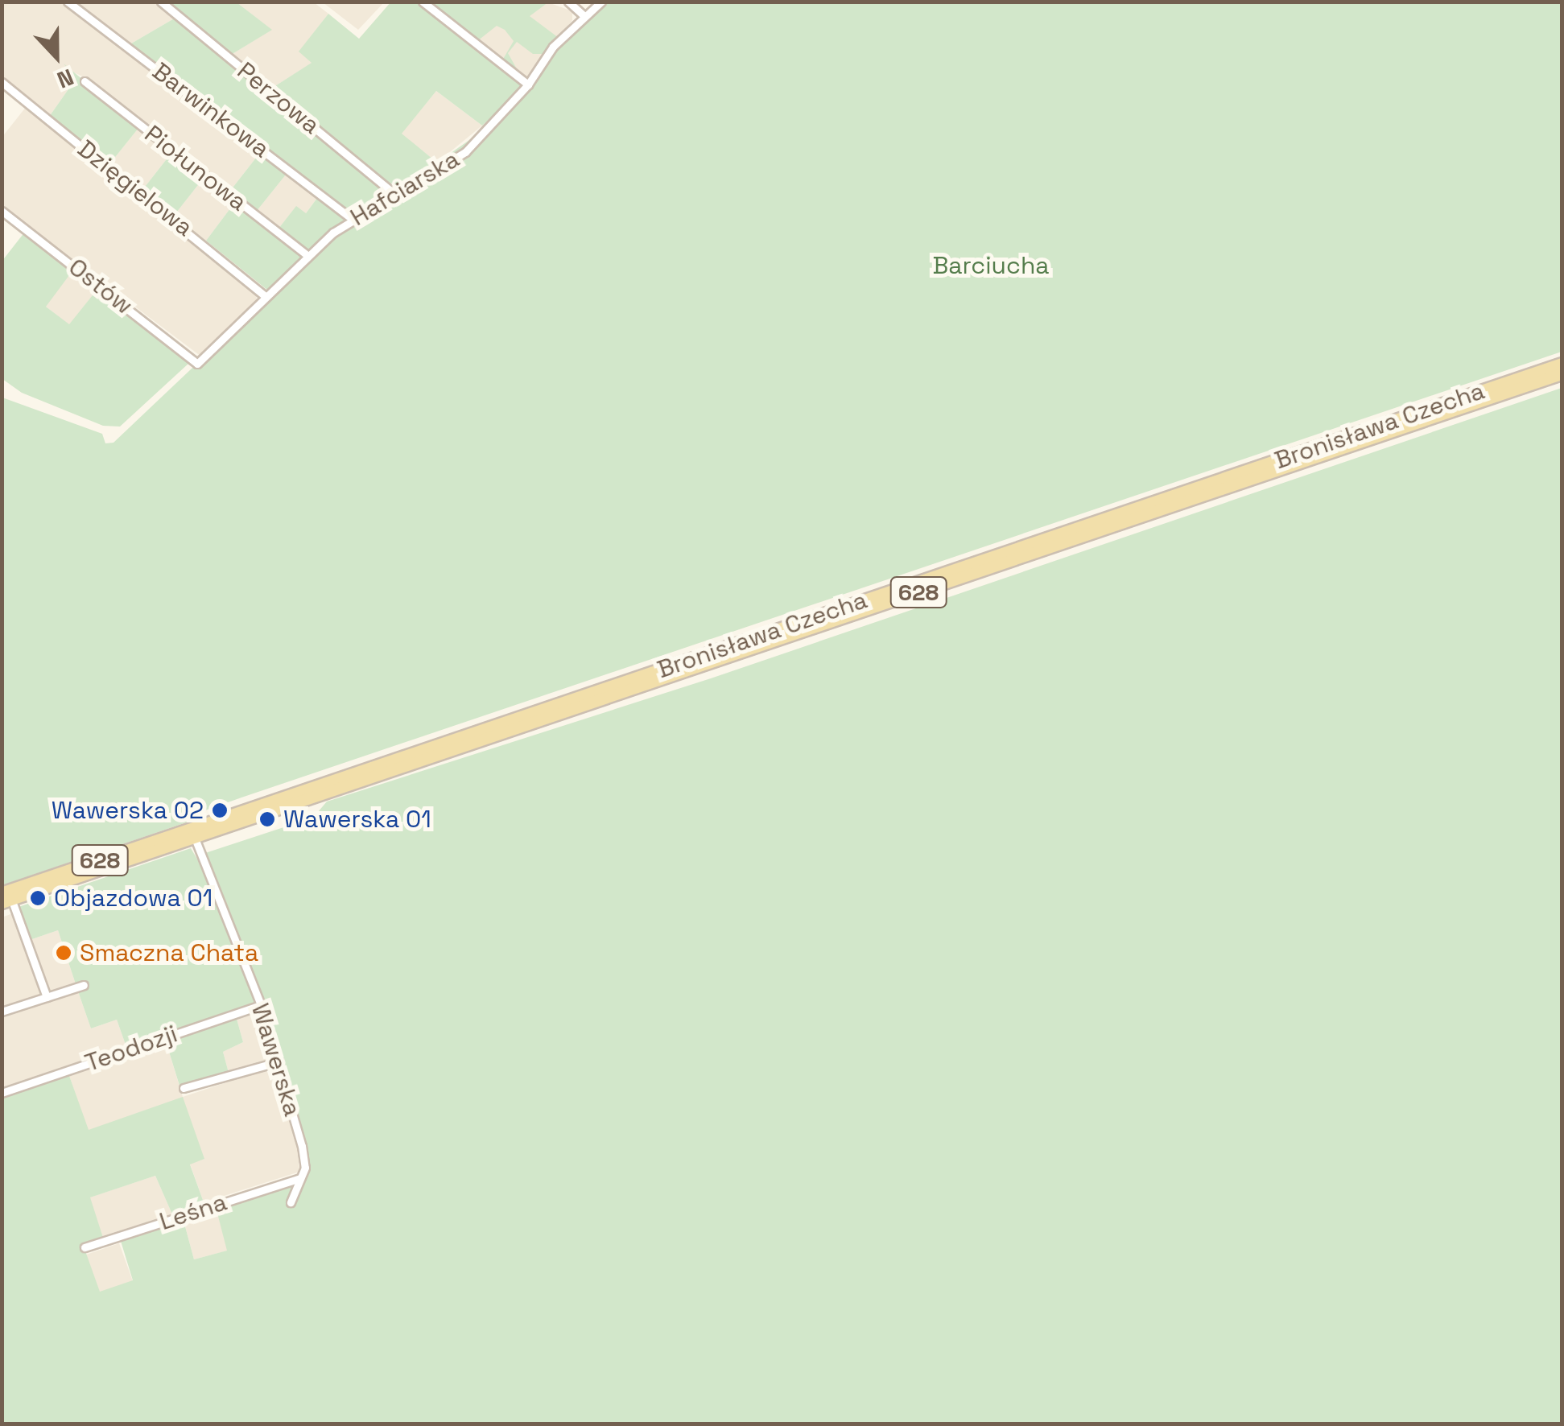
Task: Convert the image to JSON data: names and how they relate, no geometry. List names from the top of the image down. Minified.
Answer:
{"streets":{"main road":["Bronisława Czecha","628"],"street":["Perzowa","Barwinkowa","Piołunowa","Dzięgielowa","Hafciarska","Ostów","Teodozji","Wawerska","Leśna"]},"crossings":[["Perzowa","Hafciarska"],["Barwinkowa","Hafciarska"],["Piołunowa","Hafciarska"],["Dzięgielowa","Hafciarska"],["Hafciarska","Ostów"],["Bronisława Czecha","628"],["Bronisława Czecha","Wawerska"],["628","Wawerska"],["Teodozji","Wawerska"],["Wawerska","Leśna"]],"parks":["Barciucha"],"places":["Wawerska 02","Wawerska 01","Objazdowa 01","Smaczna Chata"],"north":"bottom"}
